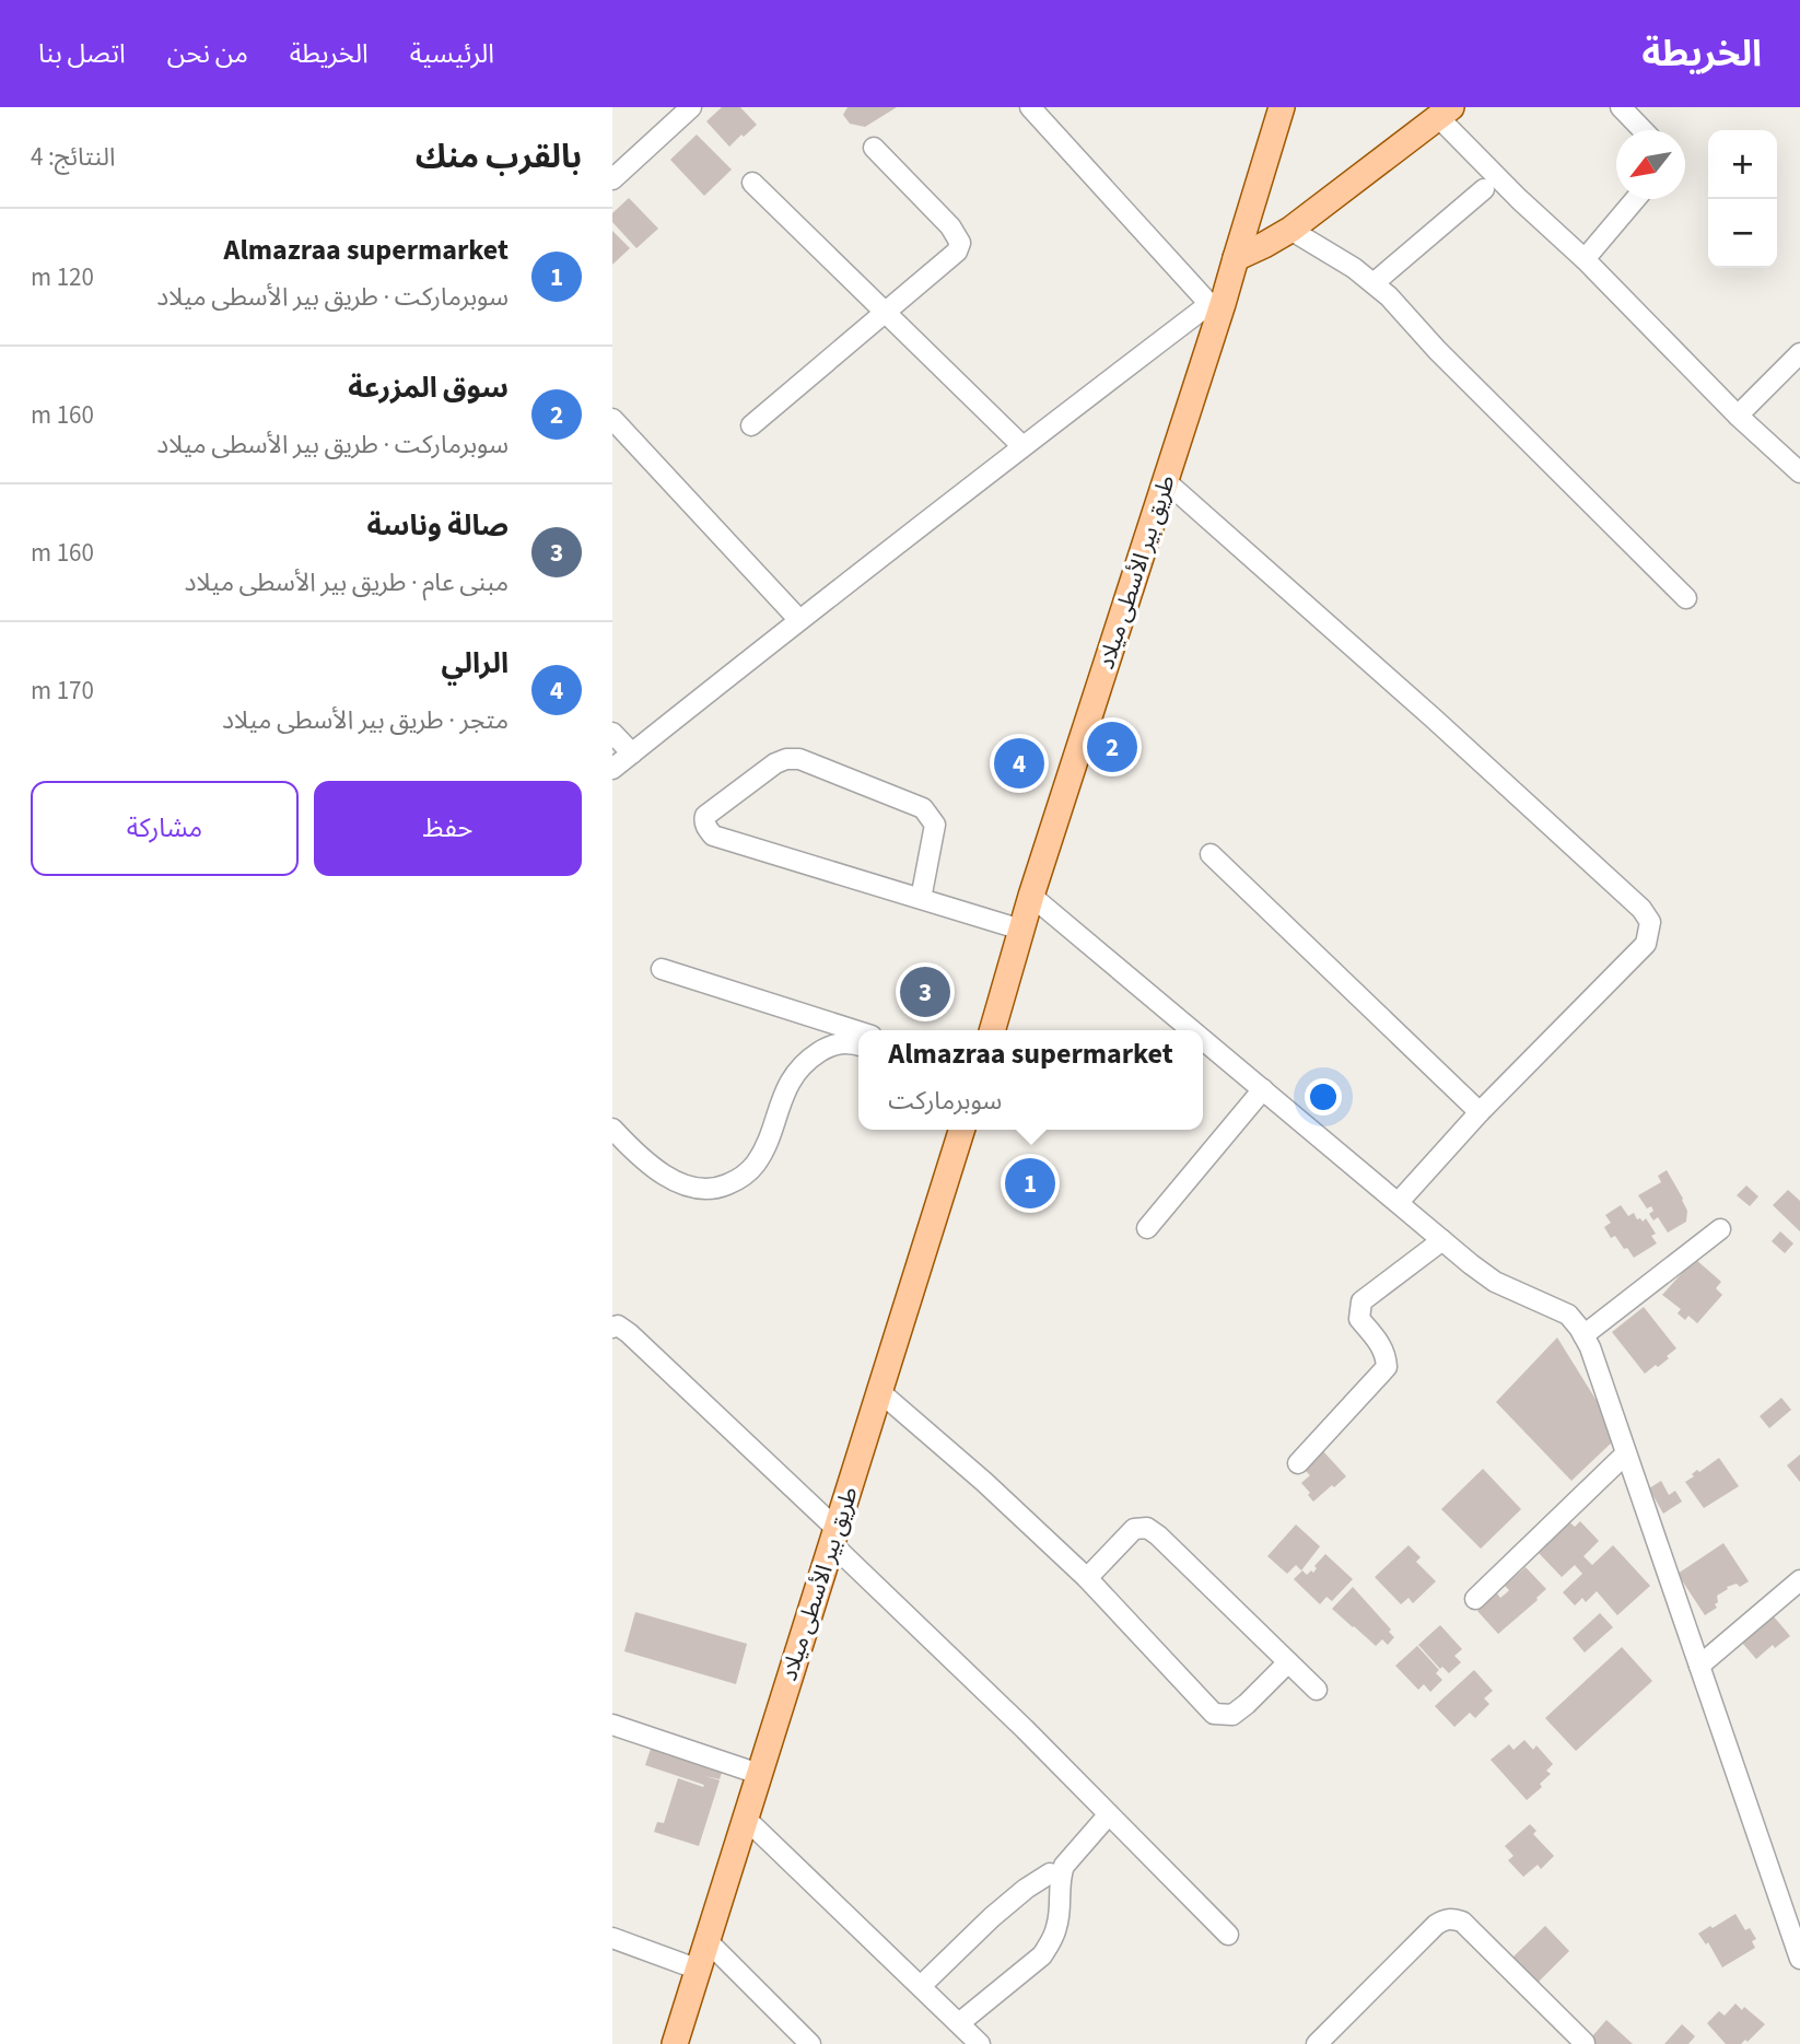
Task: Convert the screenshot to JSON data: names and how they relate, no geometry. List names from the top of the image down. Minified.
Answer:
{"streets":{"main road":["طريق بير الأسطى ميلاد"]},"north":"bottom left","page":{"header":"الخريطة","nav":["الرئيسية","الخريطة","من نحن","اتصل بنا"],"heading":["بالقرب منك","النتائج: 4"],"map_buttons":["+","−"],"list":[{"mark":"1","name":"Almazraa supermarket","note":"سوبرماركت · طريق بير الأسطى ميلاد","value":"120 m"},{"mark":"2","name":"سوق المزرعة","note":"سوبرماركت · طريق بير الأسطى ميلاد","value":"160 m"},{"mark":"3","name":"صالة وناسة","note":"مبنى عام · طريق بير الأسطى ميلاد","value":"160 m"},{"mark":"4","name":"الرالي","note":"متجر · طريق بير الأسطى ميلاد","value":"170 m"}],"pins":["2","4","3","1"],"buttons":["حفظ","مشاركة"],"popup":["Almazraa supermarket","سوبرماركت"]}}
